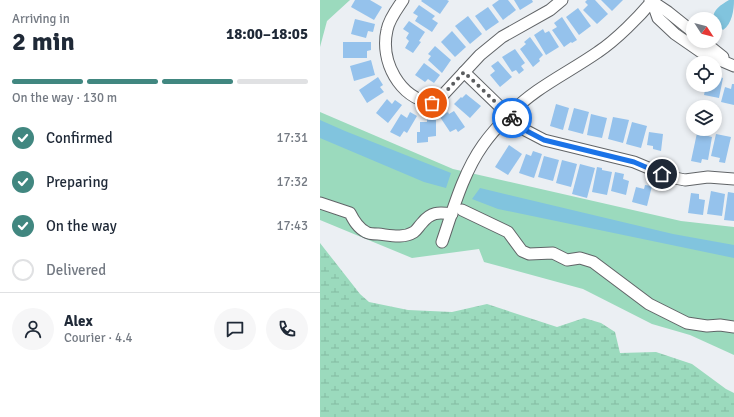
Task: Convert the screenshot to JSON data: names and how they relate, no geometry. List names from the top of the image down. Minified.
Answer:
{"north":"bottom right","page":{"heading":["2 min","Arriving in","18:00–18:05"],"panel":["Alex","Courier · 4.4"],"bar":"On the way · 130 m","list":[["Confirmed","17:31"],["Preparing","17:32"],["On the way","17:43"],"Delivered"]}}
